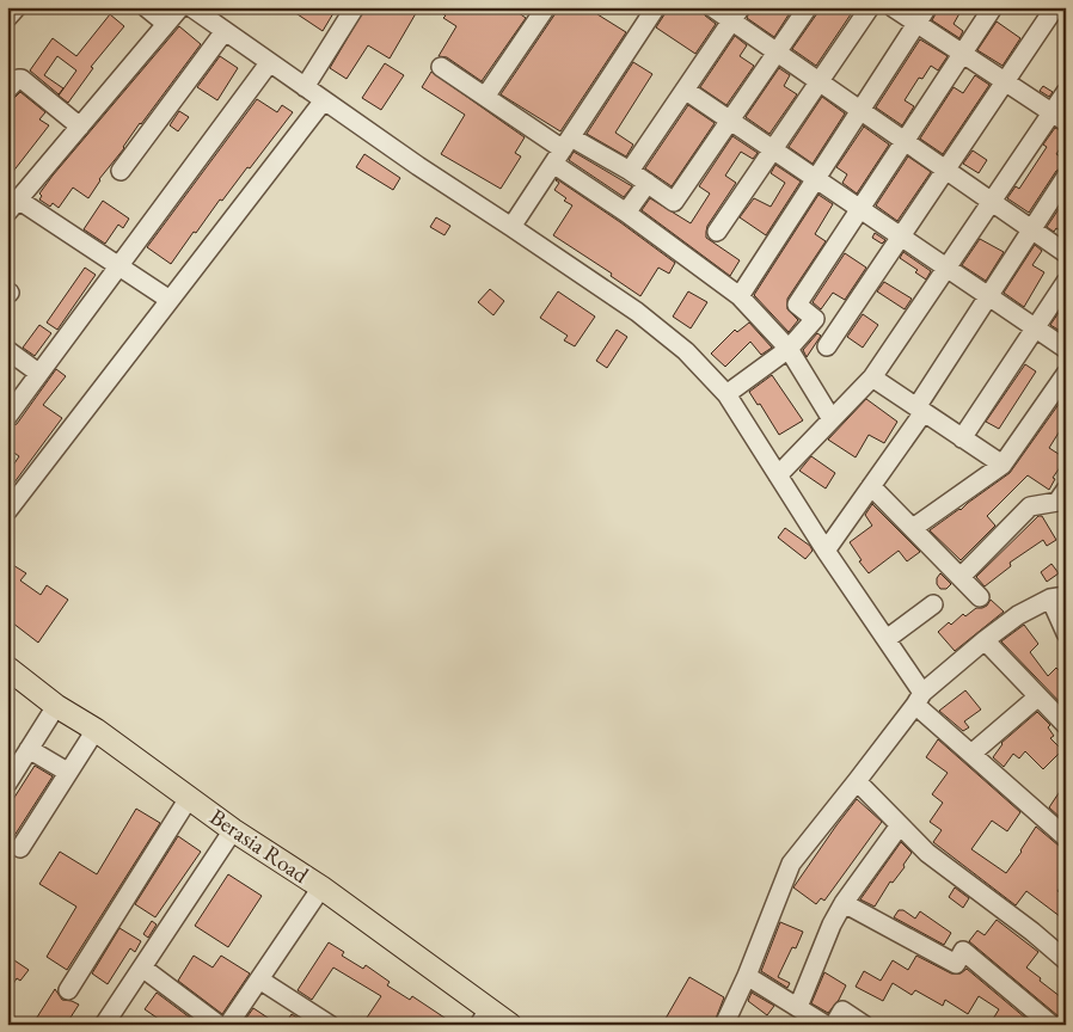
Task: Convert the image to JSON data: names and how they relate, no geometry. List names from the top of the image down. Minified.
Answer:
{"streets":{"main road":["Berasia Road"]}}
